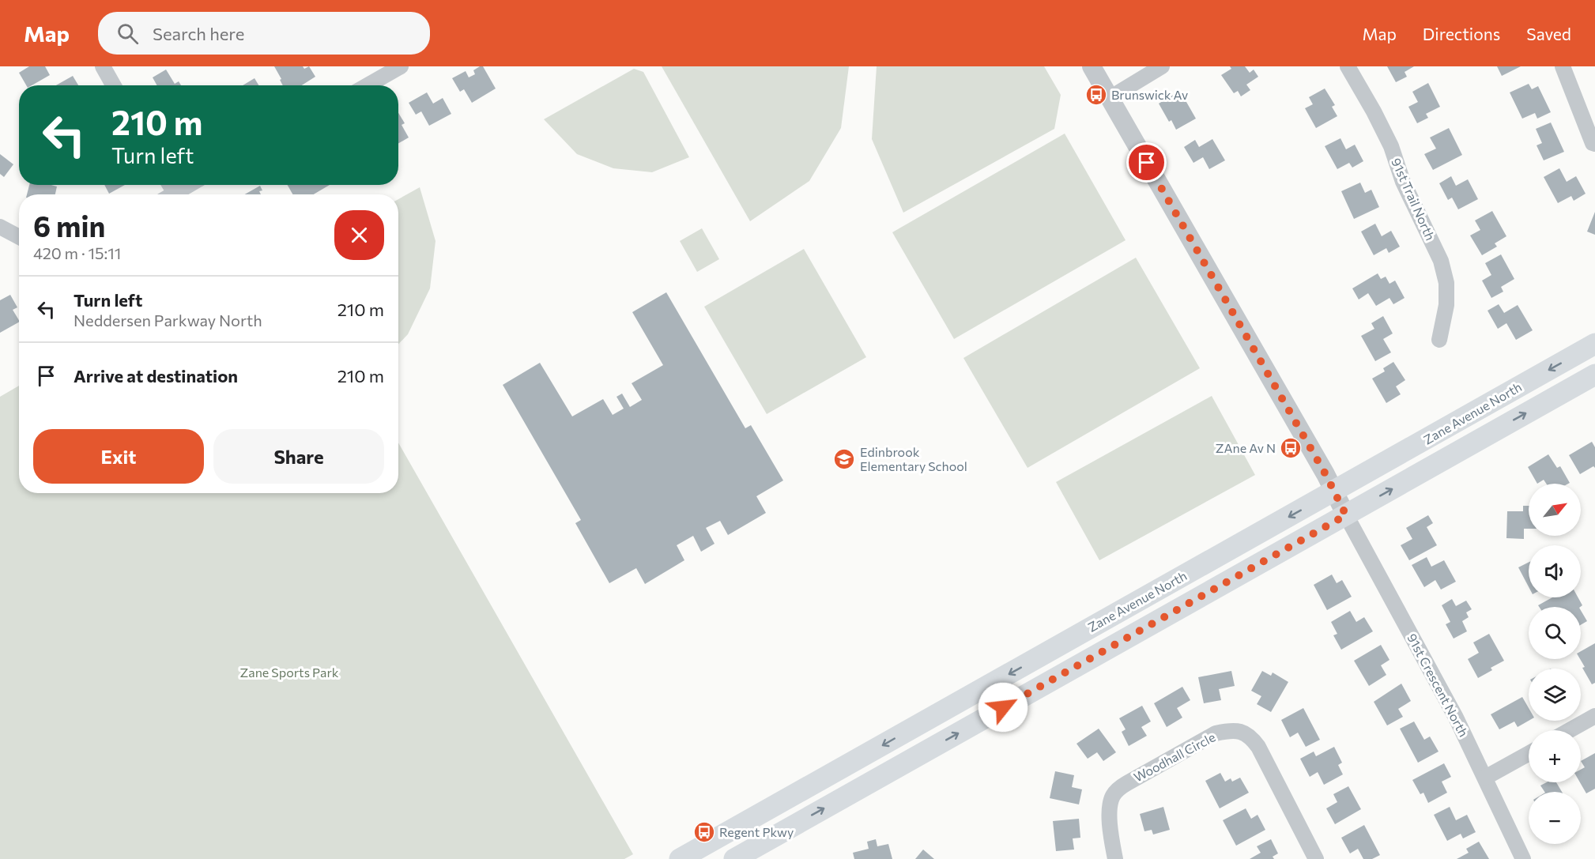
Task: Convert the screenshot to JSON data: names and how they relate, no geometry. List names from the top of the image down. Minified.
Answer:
{"streets":{"main road":["Zane Avenue North"],"street":["91st Trail North","91st Crescent North","Woodhall Circle"]},"crossings":[["Zane Avenue North","91st Crescent North"]],"parks":["Zane Sports Park"],"places":{"bus stop":["Brunswick Av","ZAne Av N","Regent Pkwy"],"school or university":["Edinbrook Elementary School"]},"north":"top right","page":{"header":"Map","search":"Search here","nav":["Map","Directions","Saved"],"turn":["210 m","Turn left"],"heading":["6 min","420 m · 15:11"],"list":[{"name":"Turn left","note":"Neddersen Parkway North","value":"210 m"},{"name":"Arrive at destination","value":"210 m"}],"buttons":["Exit","Share"],"map_buttons":["+","−"]}}
